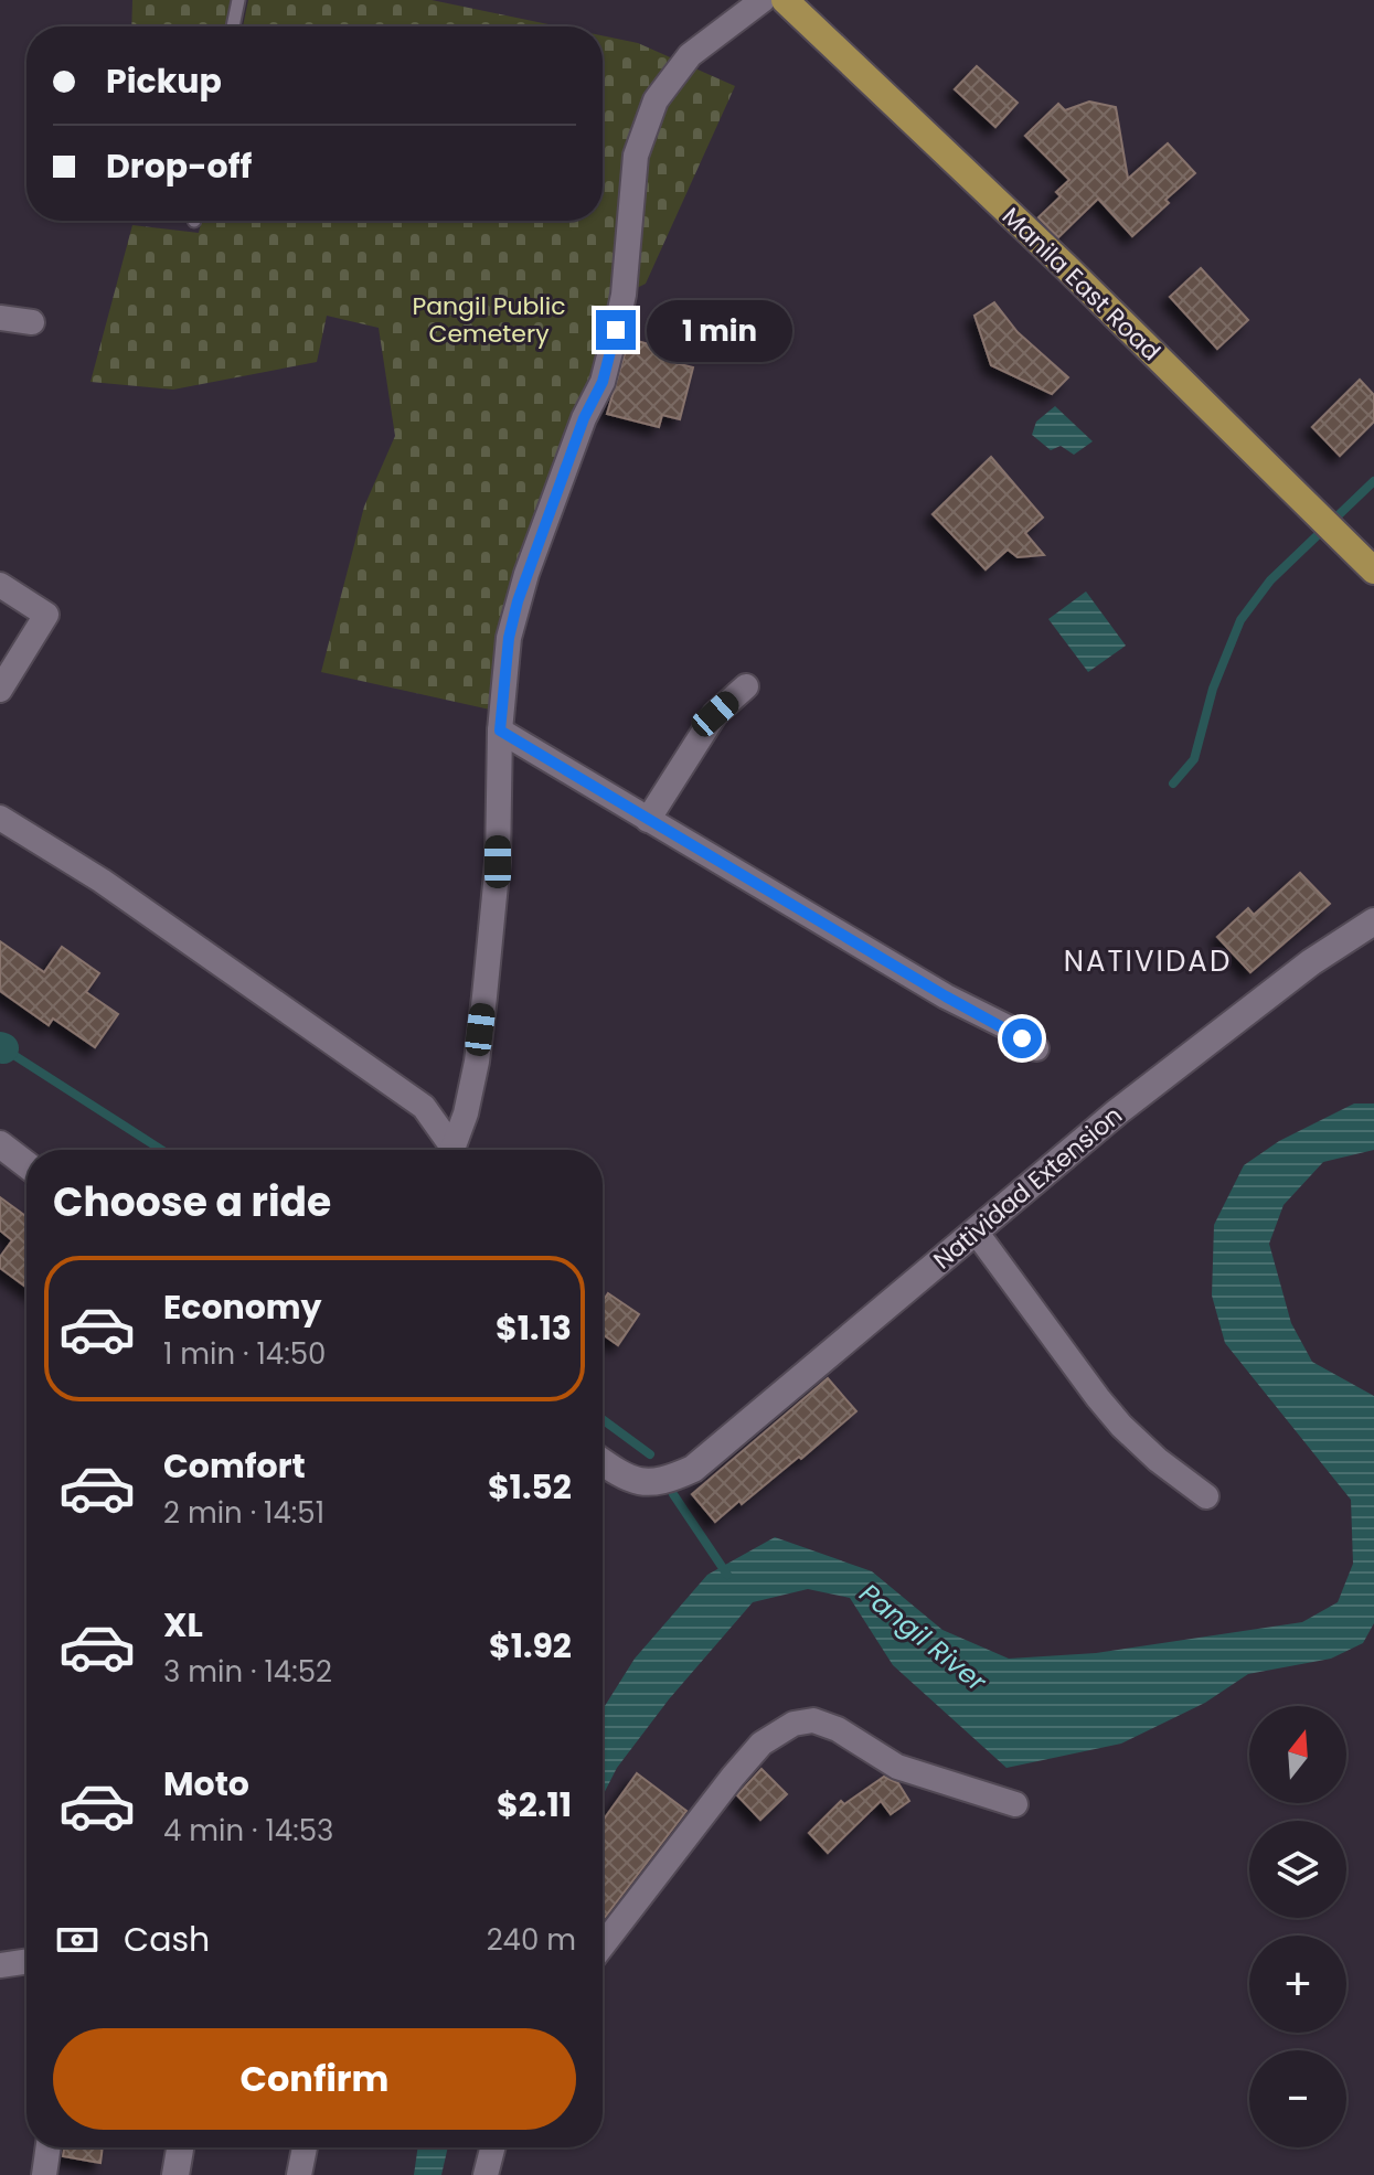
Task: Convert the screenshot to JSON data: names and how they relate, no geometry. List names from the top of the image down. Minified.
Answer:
{"streets":{"main road":["Manila East Road"],"street":["Natividad Extension"]},"districts":["NATIVIDAD"],"water":["Pangil River"],"parks":["Pangil Public Cemetery"],"north":"top","page":{"banner":["Pickup","Drop-off"],"bubble":"1 min","heading":"Choose a ride","list":[{"name":"Economy","note":"1 min · 14:50","value":"$1.13"},{"name":"Comfort","note":"2 min · 14:51","value":"$1.52"},{"name":"XL","note":"3 min · 14:52","value":"$1.92"},{"name":"Moto","note":"4 min · 14:53","value":"$2.11"}],"map_buttons":["+","−"],"pay":["Cash","240 m"],"buttons":"Confirm"}}
